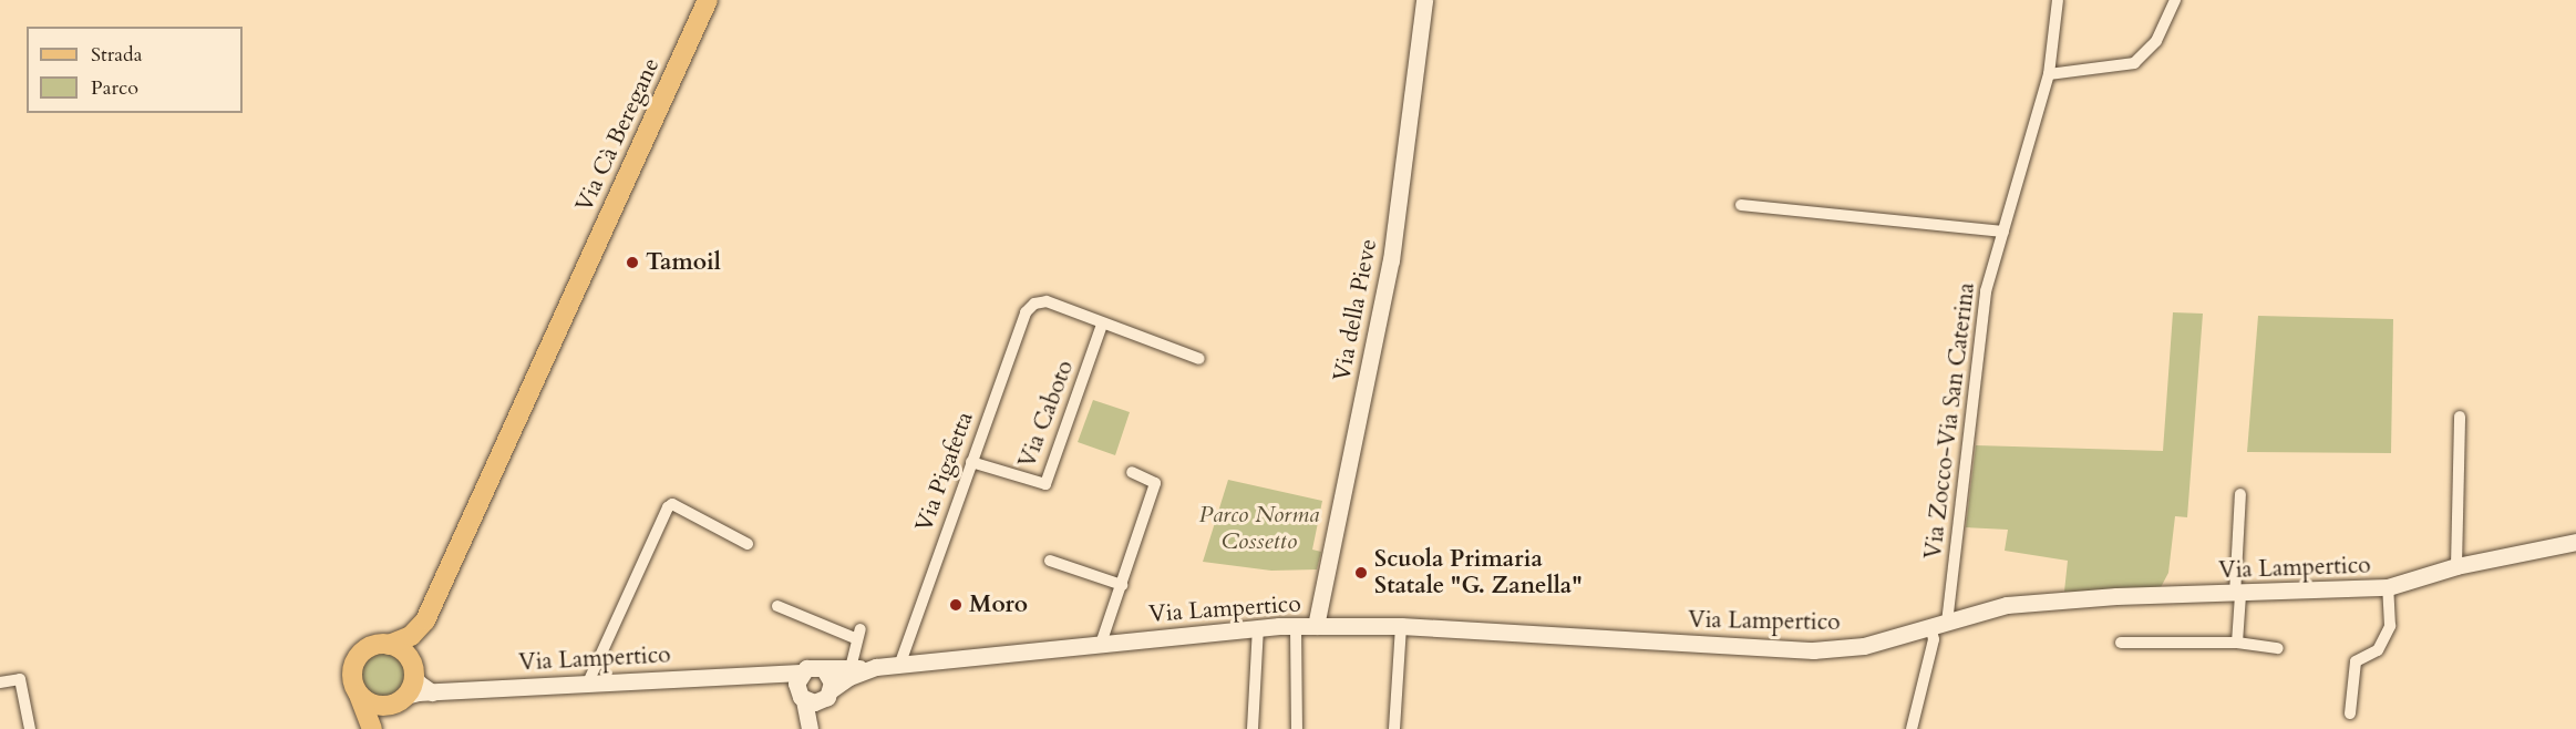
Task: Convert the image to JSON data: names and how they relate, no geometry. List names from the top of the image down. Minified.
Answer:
{"streets":{"main road":["Via Cà Beregane"],"street":["Via della Pieve","Via Caboto","Via Zocco-Via San Caterina","Via Pigafetta","Via Lampertico"]},"crossings":[["Via Cà Beregane","Via Lampertico"],["Via della Pieve","Via Lampertico"],["Via Caboto","Via Pigafetta"],["Via Zocco-Via San Caterina","Via Lampertico"],["Via Pigafetta","Via Lampertico"]],"parks":["Parco Norma Cossetto"],"places":["Tamoil","Scuola Primaria Statale \"G. Zanella\"","Moro"],"legend":["Strada","Parco"]}
